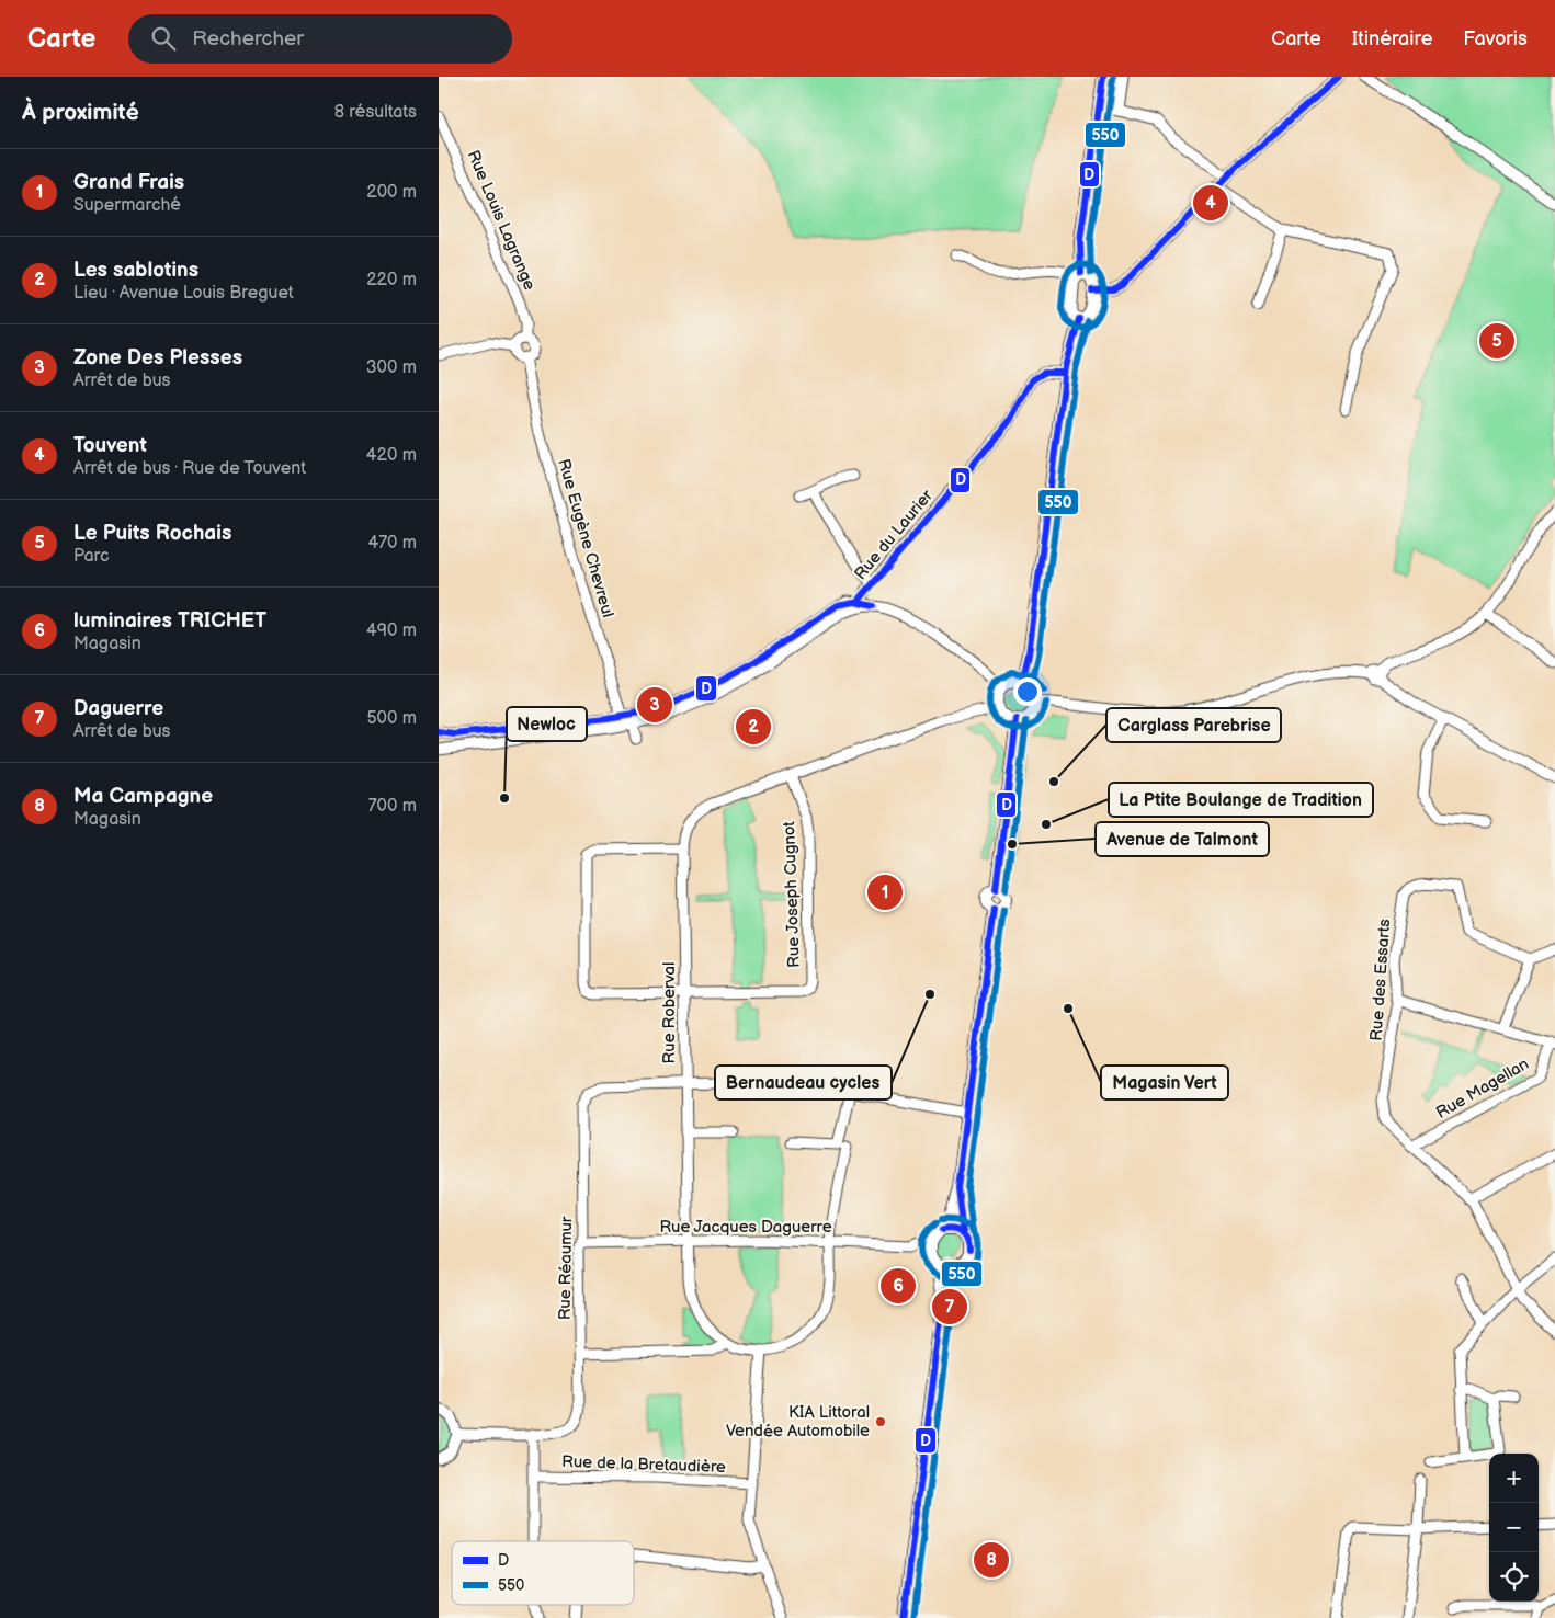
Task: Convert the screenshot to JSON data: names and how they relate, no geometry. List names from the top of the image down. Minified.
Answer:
{"streets":{"street":["Rue Louis Lagrange","Rue du Laurier","Rue Eugène Chevreul","Rue Joseph Cugnot","Rue des Essarts","Rue Roberval","Rue Magellan","Rue Jacques Daguerre","Rue Réaumur","Rue de la Bretaudière"]},"crossings":[["Rue Louis Lagrange","Rue Eugène Chevreul"],["Rue Joseph Cugnot","Rue Roberval"],["Rue des Essarts","Rue Magellan"],["Rue Roberval","Rue Jacques Daguerre"],["Rue Roberval","Rue Réaumur"],["Rue Jacques Daguerre","Rue Réaumur"]],"places":["Carglass Parebrise","Newloc","La Ptite Boulange de Tradition","Avenue de Talmont","Bernaudeau cycles","Magasin Vert","KIA Littoral Vendée Automobile"],"lines":["transit line D","transit line 550"],"legend":["D","550"],"page":{"header":"Carte","search":"Rechercher","nav":["Carte","Itinéraire","Favoris"],"heading":["À proximité","8 résultats"],"list":[{"mark":"1","name":"Grand Frais","note":"Supermarché","value":"200 m"},{"mark":"2","name":"Les sablotins","note":"Lieu · Avenue Louis Breguet","value":"220 m"},{"mark":"3","name":"Zone Des Plesses","note":"Arrêt de bus","value":"300 m"},{"mark":"4","name":"Touvent","note":"Arrêt de bus · Rue de Touvent","value":"420 m"},{"mark":"5","name":"Le Puits Rochais","note":"Parc","value":"470 m"},{"mark":"6","name":"luminaires TRICHET","note":"Magasin","value":"490 m"},{"mark":"7","name":"Daguerre","note":"Arrêt de bus","value":"500 m"},{"mark":"8","name":"Ma Campagne","note":"Magasin","value":"700 m"}],"pins":["4","5","3","2","1","6","7","8"],"map_buttons":["+","−"]}}
